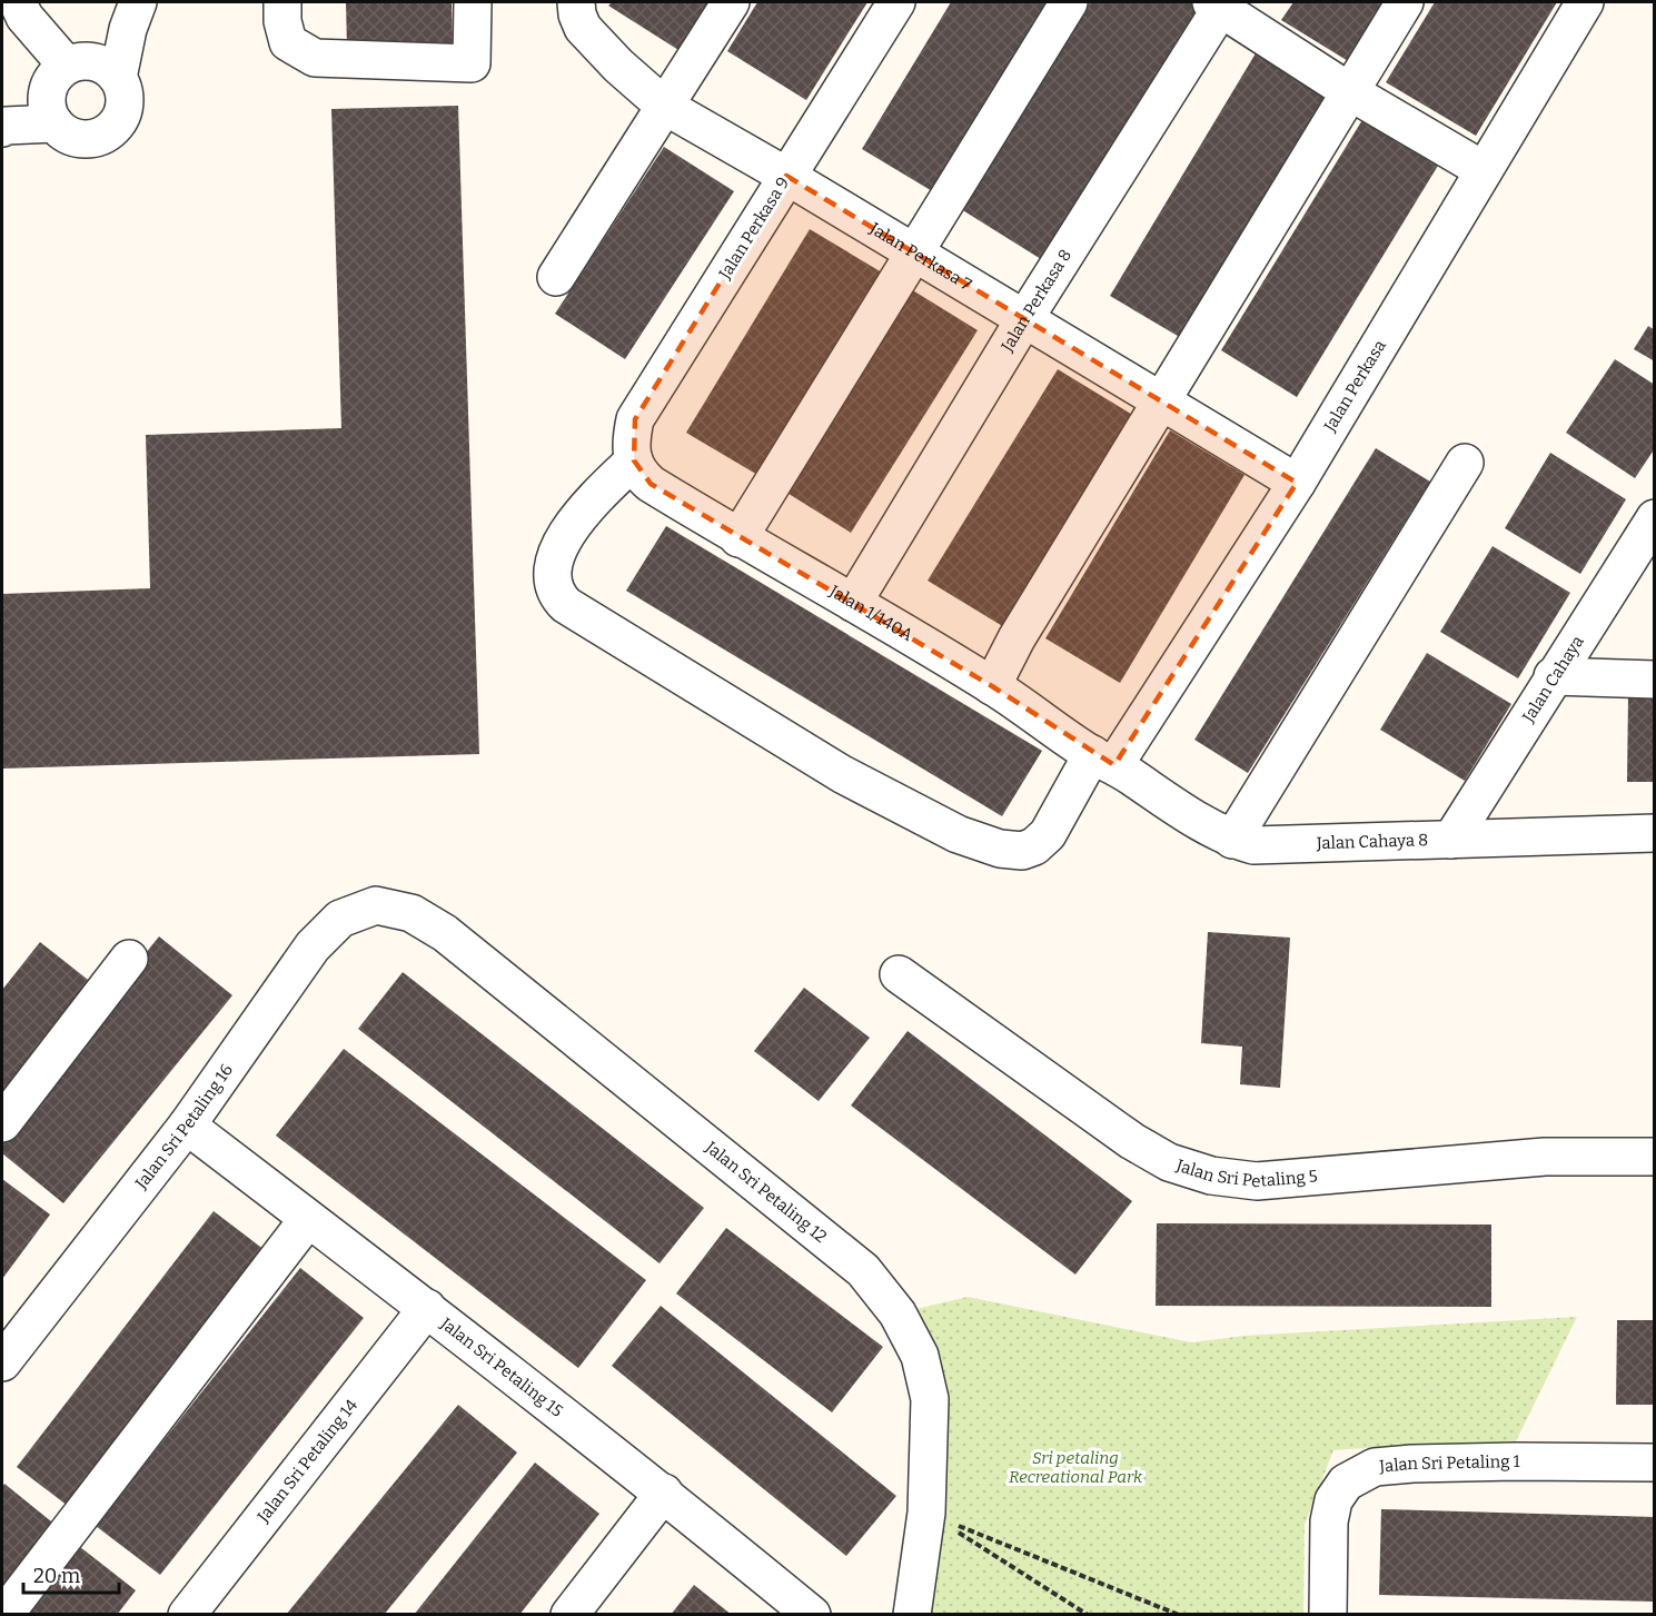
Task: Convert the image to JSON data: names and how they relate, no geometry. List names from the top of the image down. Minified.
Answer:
{"streets":{"street":["Jalan Perkasa 9","Jalan Perkasa 7","Jalan Perkasa 8","Jalan Perkasa","Jalan 1/140A","Jalan Cahaya","Jalan Cahaya 8","Jalan Sri Petaling 16","Jalan Sri Petaling 5","Jalan Sri Petaling 12","Jalan Sri Petaling 15","Jalan Sri Petaling 14","Jalan Sri Petaling 1"]},"crossings":[["Jalan Perkasa 9","Jalan Perkasa 7"],["Jalan Perkasa 9","Jalan Perkasa"],["Jalan Perkasa 9","Jalan 1/140A"],["Jalan Perkasa 7","Jalan Perkasa 8"],["Jalan Perkasa 7","Jalan Perkasa"],["Jalan Perkasa 8","Jalan 1/140A"],["Jalan Perkasa","Jalan 1/140A"],["Jalan Perkasa","Jalan Cahaya 8"],["Jalan 1/140A","Jalan Cahaya 8"],["Jalan Cahaya","Jalan Cahaya 8"],["Jalan Sri Petaling 16","Jalan Sri Petaling 12"],["Jalan Sri Petaling 16","Jalan Sri Petaling 15"],["Jalan Sri Petaling 15","Jalan Sri Petaling 14"]],"parks":["Sri petaling Recreational Park"],"scale_bar":"20 m"}
